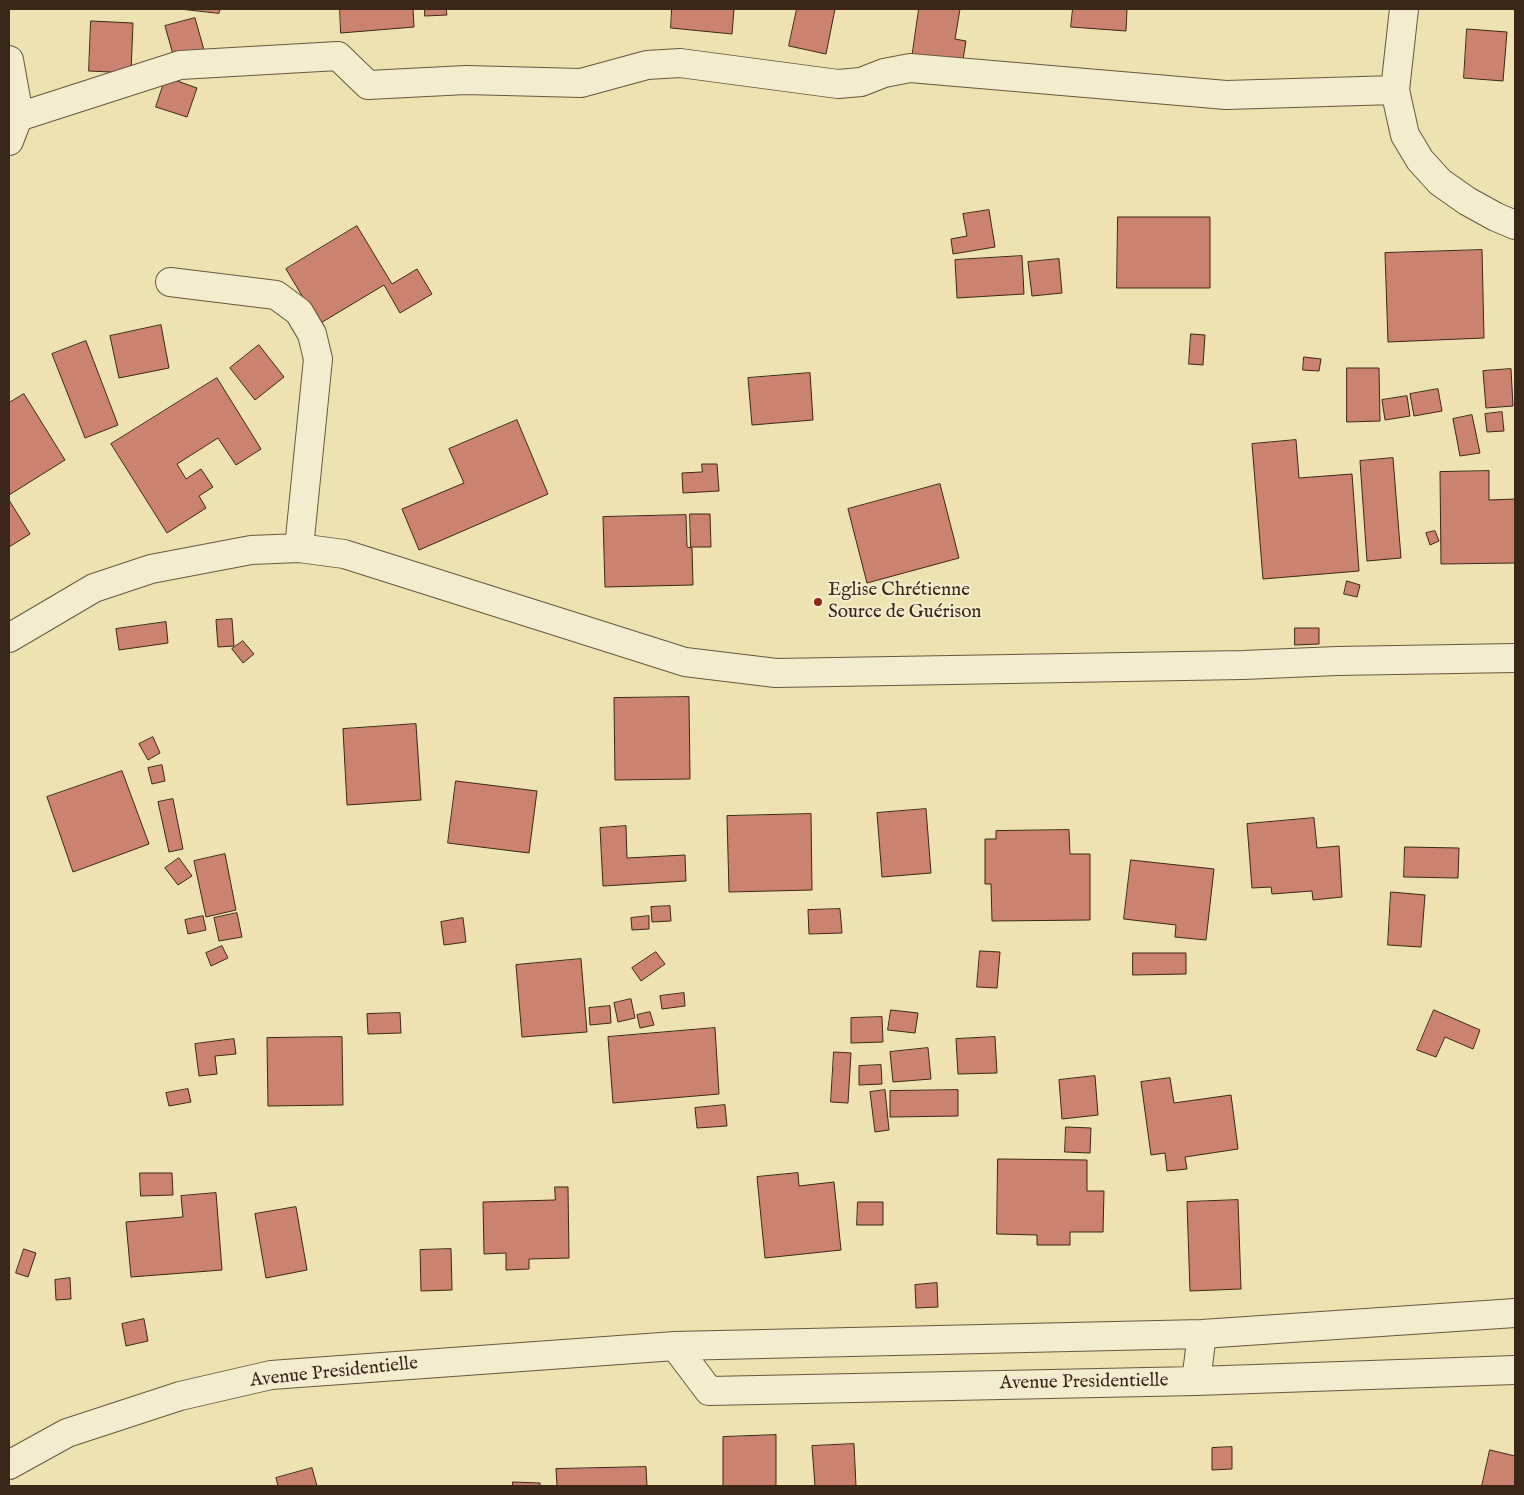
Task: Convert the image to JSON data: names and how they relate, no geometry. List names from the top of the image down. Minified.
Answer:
{"streets":{"street":["Avenue Presidentielle"]},"places":["Eglise Chrétienne Source de Guérison"]}
